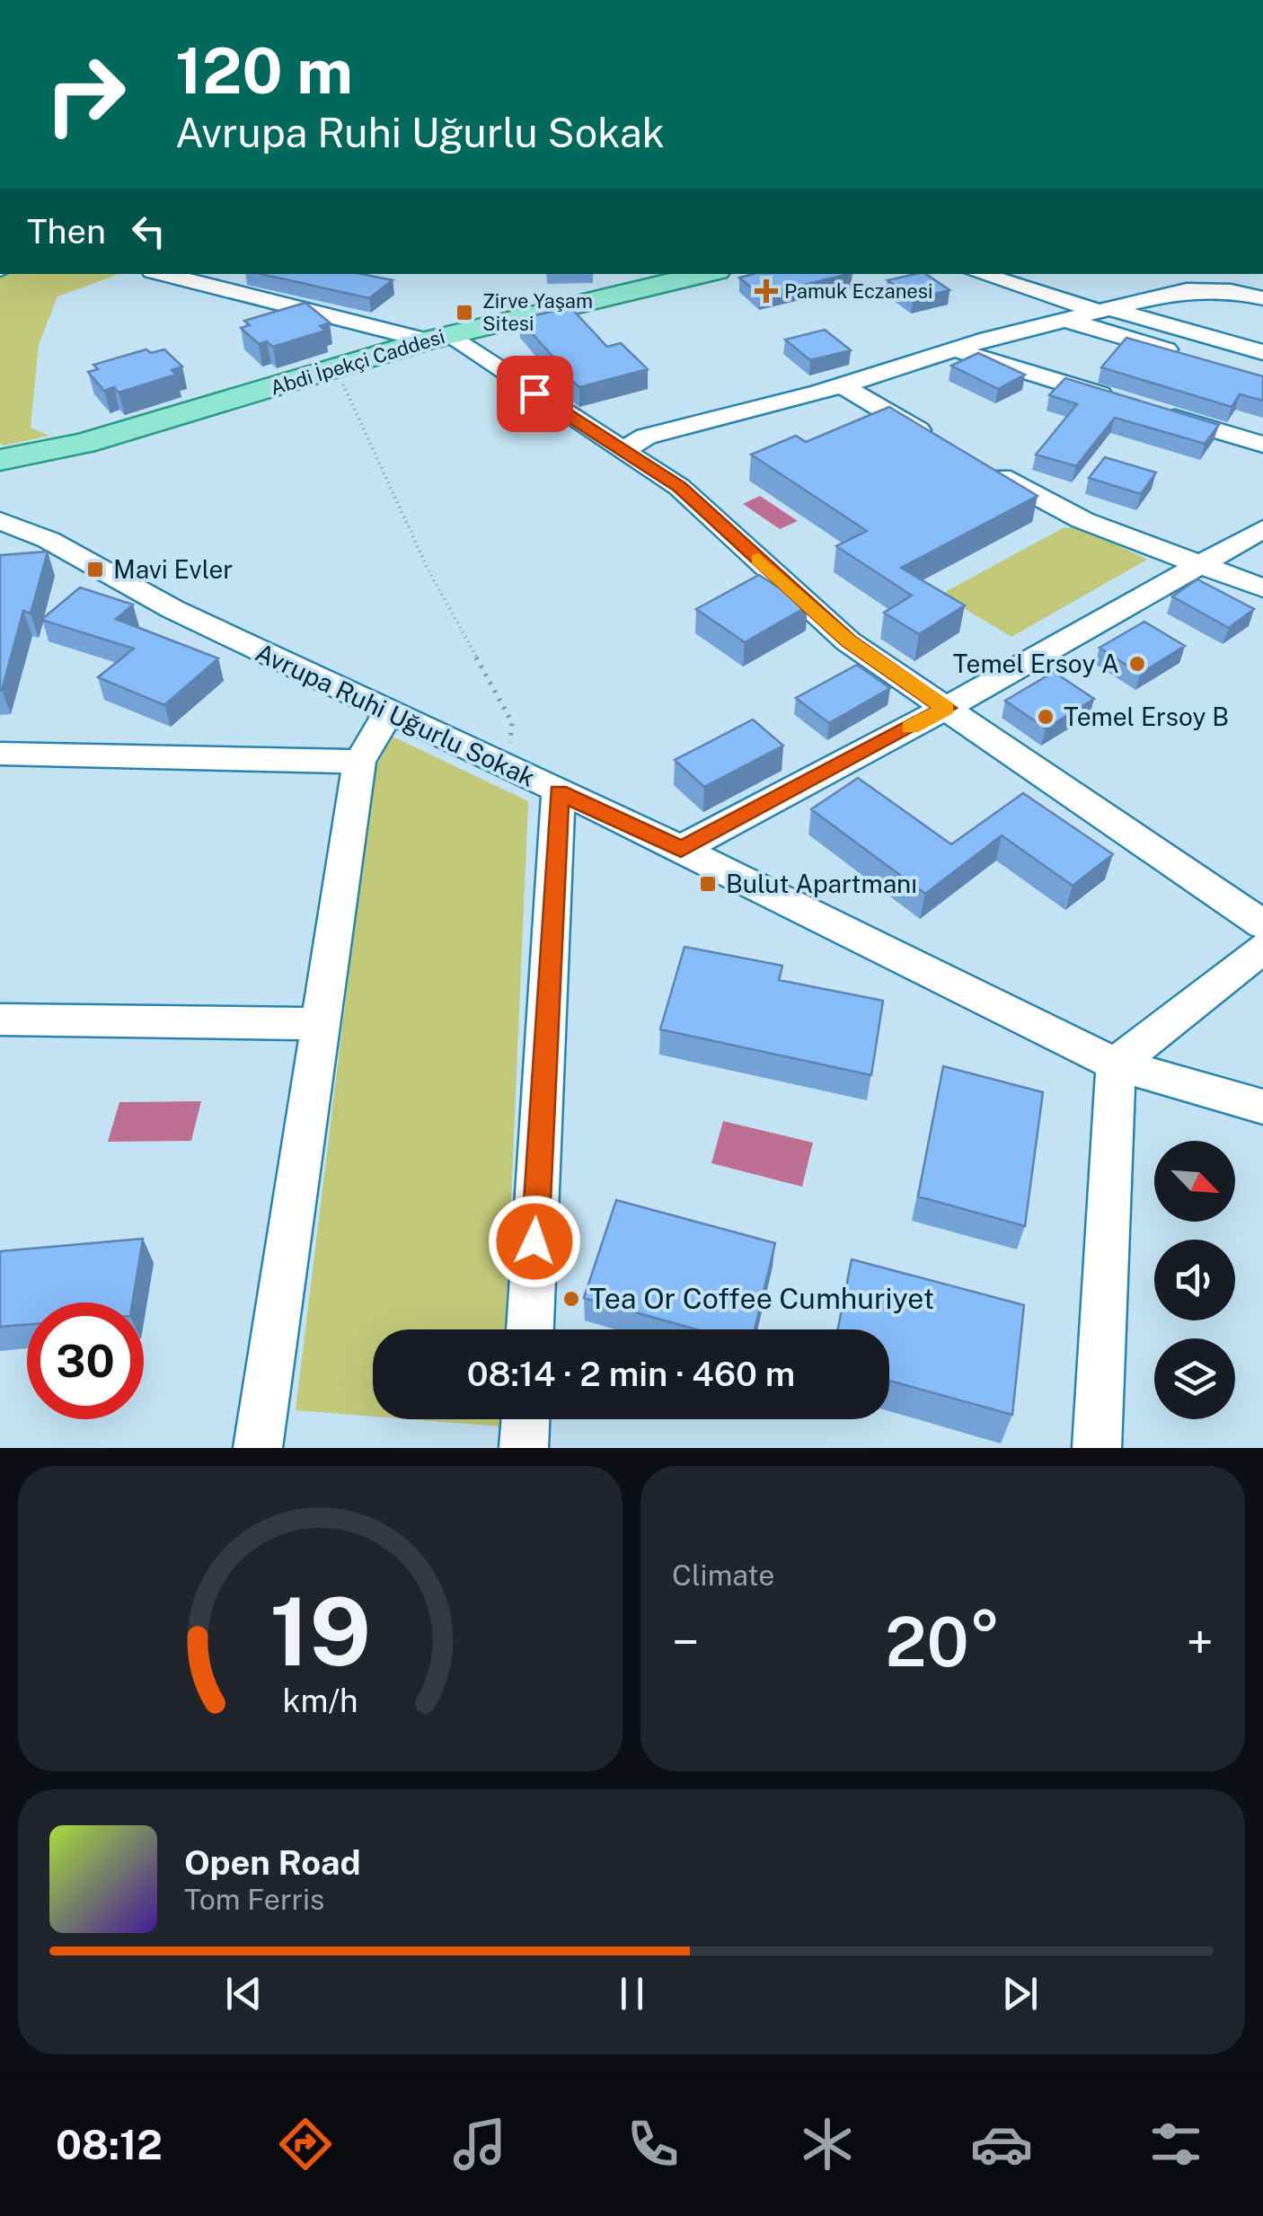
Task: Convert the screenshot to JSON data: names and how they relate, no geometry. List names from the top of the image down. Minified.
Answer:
{"streets":{"main road":["Abdi İpekçi Caddesi"],"street":["Avrupa Ruhi Uğurlu Sokak"]},"places":{"health":["Pamuk Eczanesi"],"transit":["Zirve Yaşam Sitesi","Mavi Evler","Bulut Apartmanı"],"other":["Temel Ersoy A","Temel Ersoy B","Tea Or Coffee Cumhuriyet"]},"north":"bottom right","page":{"turn":["120 m","Avrupa Ruhi Uğurlu Sokak"],"then":"Then","limit":"30","trip":"08:14 · 2 min · 460 m","tile":"Climate","heat":["−","20°","+"],"song":["Open Road","Tom Ferris"],"tabs":"08:12","gauge":["19","km/h"]}}
